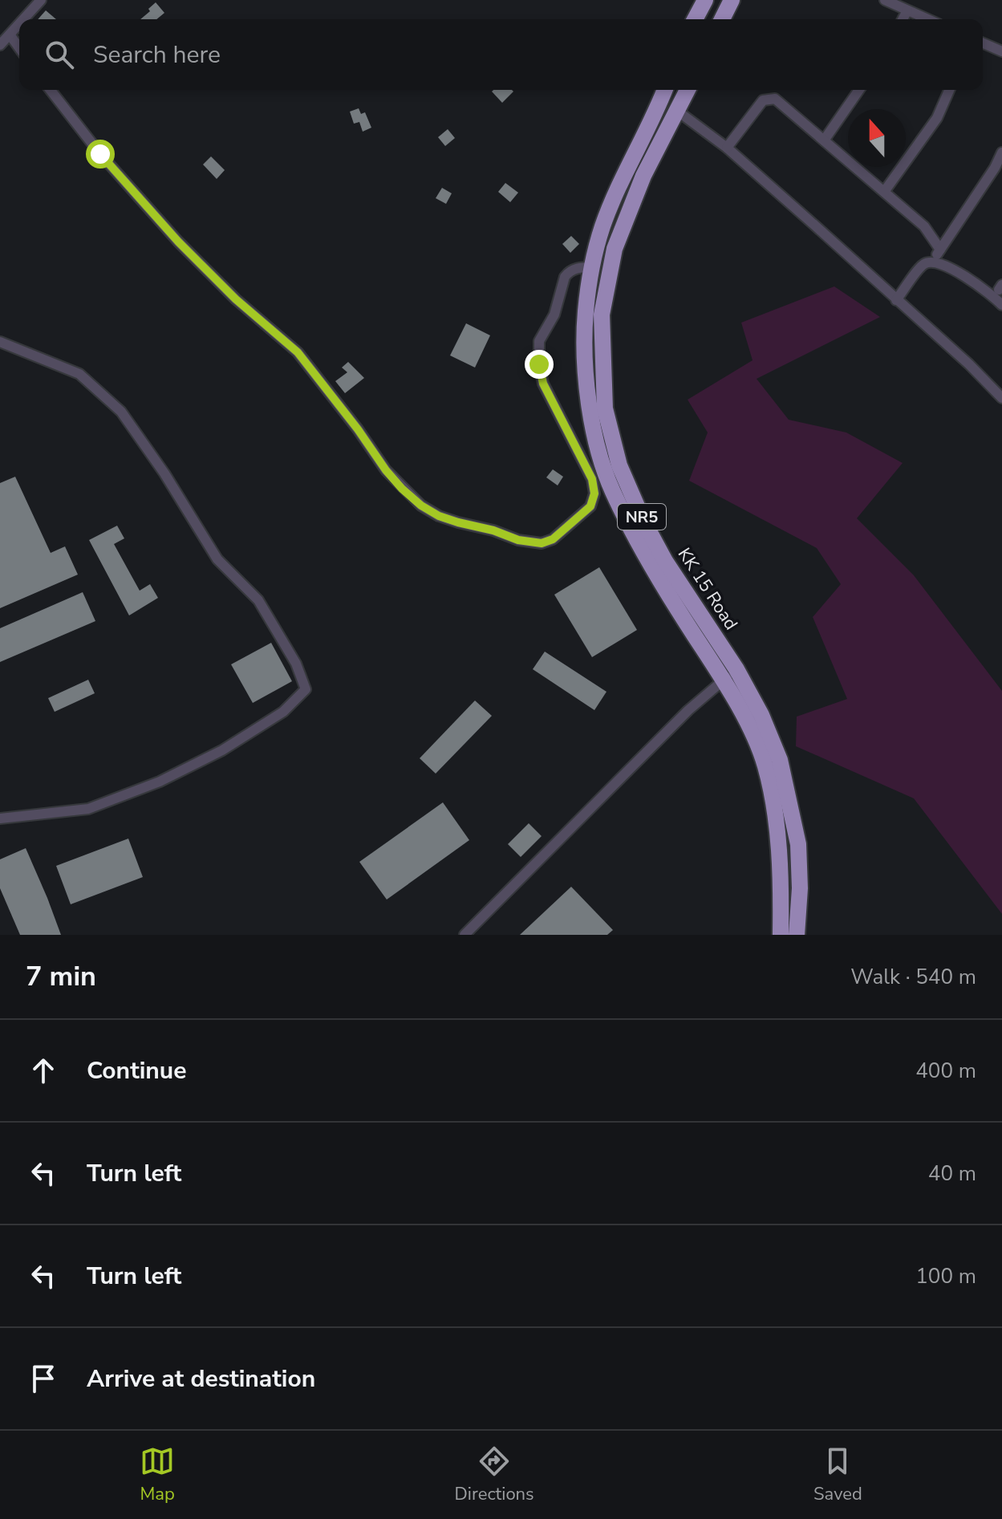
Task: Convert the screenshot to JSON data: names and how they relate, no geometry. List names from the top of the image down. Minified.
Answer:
{"streets":{"highway":["NR5","KK 15 Road"]},"north":"top","page":{"search":"Search here","heading":["7 min","Walk · 540 m"],"list":[["Continue","400 m"],["Turn left","40 m"],["Turn left","100 m"],"Arrive at destination"],"nav":["Map","Directions","Saved"]}}
